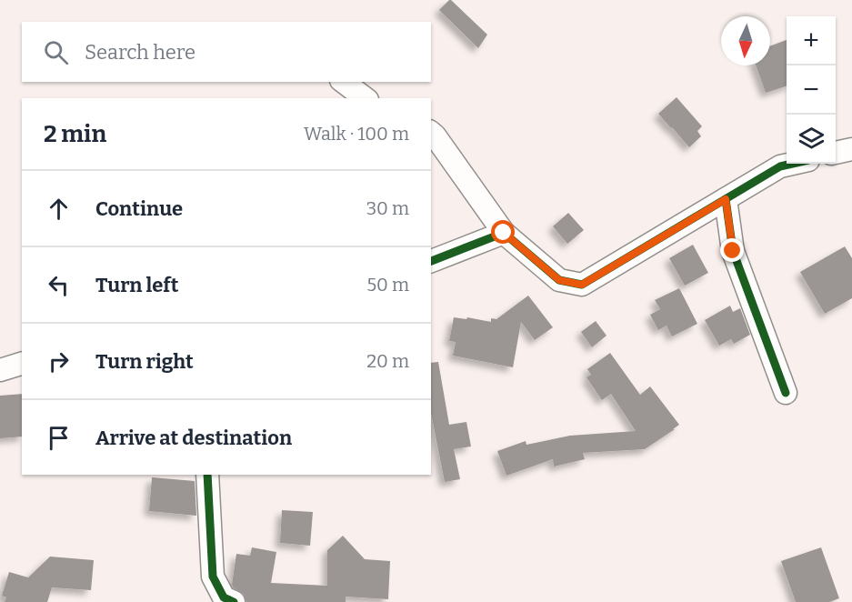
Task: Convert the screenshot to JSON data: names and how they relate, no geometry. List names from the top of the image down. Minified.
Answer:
{"north":"bottom","page":{"map_buttons":["+","−"],"search":"Search here","heading":["2 min","Walk · 100 m"],"list":[["Continue","30 m"],["Turn left","50 m"],["Turn right","20 m"],"Arrive at destination"]}}
